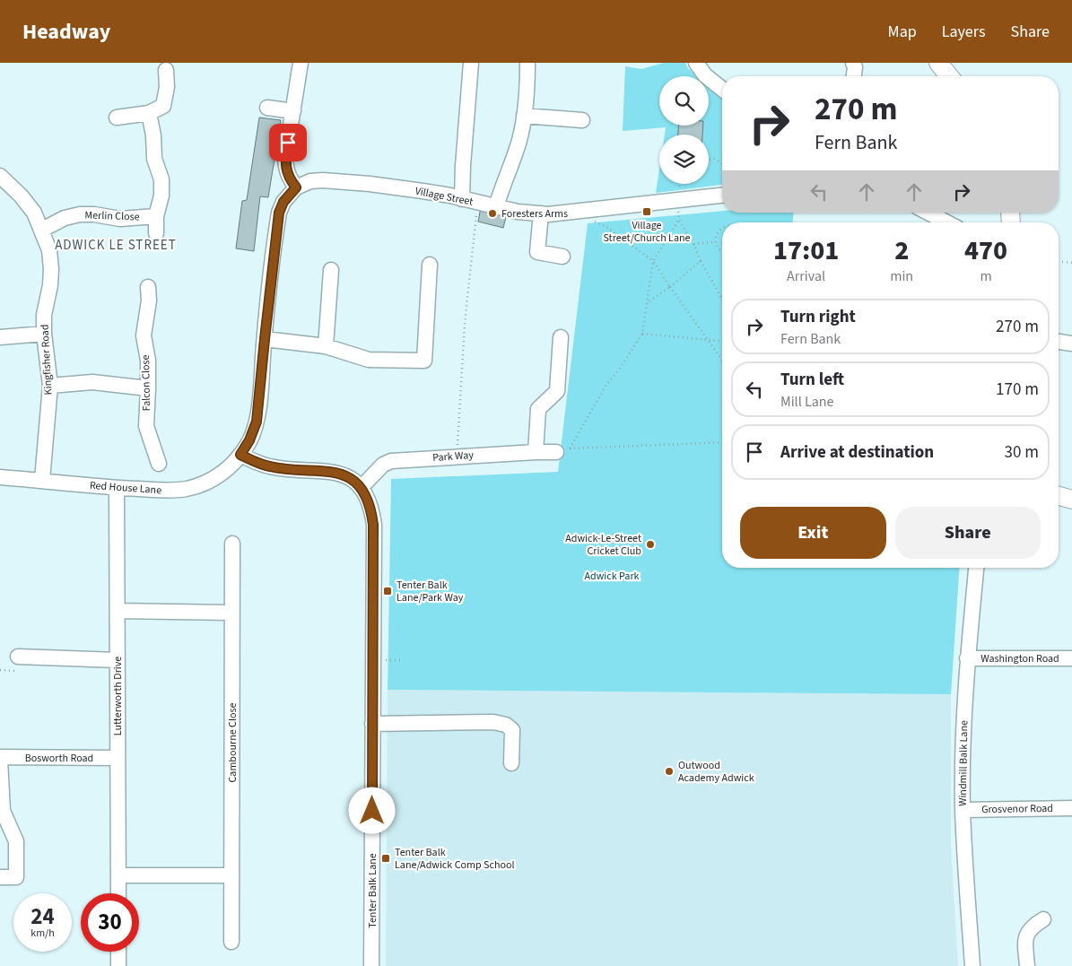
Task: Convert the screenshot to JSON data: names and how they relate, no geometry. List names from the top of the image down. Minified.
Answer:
{"streets":{"street":["Village Street","Merlin Close","Kingfisher Road","Falcon Close","Park Way","Red House Lane","Washington Road","Lutterworth Drive","Cambourne Close","Bosworth Road","Windmill Balk Lane","Grosvenor Road","Tenter Balk Lane"]},"crossings":[["Village Street","Red House Lane"],["Merlin Close","Kingfisher Road"],["Kingfisher Road","Red House Lane"],["Park Way","Tenter Balk Lane"],["Red House Lane","Lutterworth Drive"],["Red House Lane","Tenter Balk Lane"],["Washington Road","Windmill Balk Lane"],["Lutterworth Drive","Bosworth Road"],["Windmill Balk Lane","Grosvenor Road"]],"districts":["ADWICK LE STREET"],"parks":["Adwick Park"],"places":{"transit":["Village Street/Church Lane","Tenter Balk Lane/Park Way","Tenter Balk Lane/Adwick Comp School"],"other":["Foresters Arms","Adwick-Le-Street Cricket Club","Outwood Academy Adwick"]},"page":{"header":"Headway","nav":["Map","Layers","Share"],"turn":["270 m","Fern Bank"],"eta":["17:01","Arrival","2","min","470","m"],"list":[{"name":"Turn right","note":"Fern Bank","value":"270 m"},{"name":"Turn left","note":"Mill Lane","value":"170 m"},{"name":"Arrive at destination","value":"30 m"}],"buttons":["Exit","Share"],"speed":"24 km/h","limit":"30"}}
